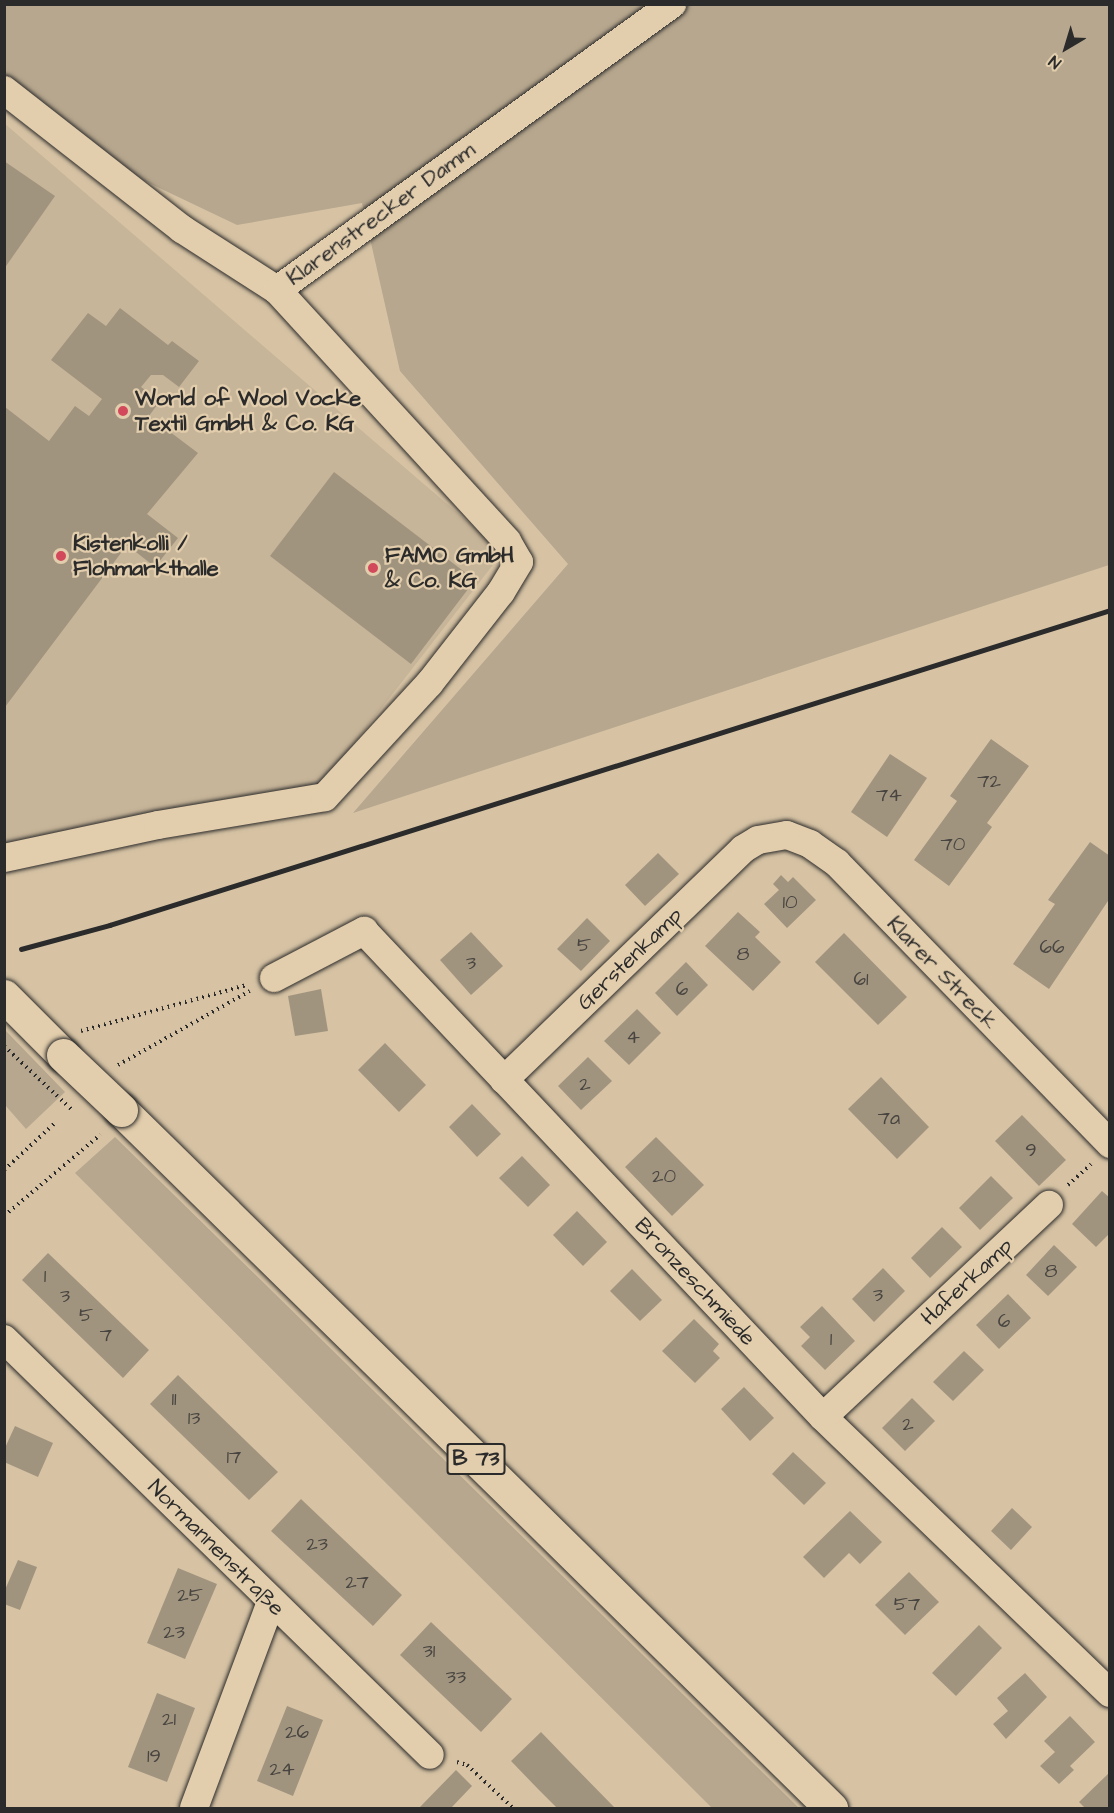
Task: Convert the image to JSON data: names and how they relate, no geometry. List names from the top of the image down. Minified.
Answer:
{"streets":{"main road":["B 73"],"street":["Klarenstrecker Damm","Gerstenkamp","Klarer Streck","Bronzeschmiede","Haferkamp","Normannenstraße"]},"crossings":[["Gerstenkamp","Klarer Streck"],["Gerstenkamp","Bronzeschmiede"],["Bronzeschmiede","Haferkamp"]],"places":["World of Wool Vocke Textil GmbH & Co. KG","Kistenkolli / Flohmarkthalle","FAMO GmbH & Co. KG"],"house_numbers":["72","74","70","10","5","66","8","3","61","6","4","2","7a","9","20","8","1","3","3","5","6","7","1","11","13","2","17","23","27","25","57","23","31","33","21","26","19","24"],"north":"bottom left"}
